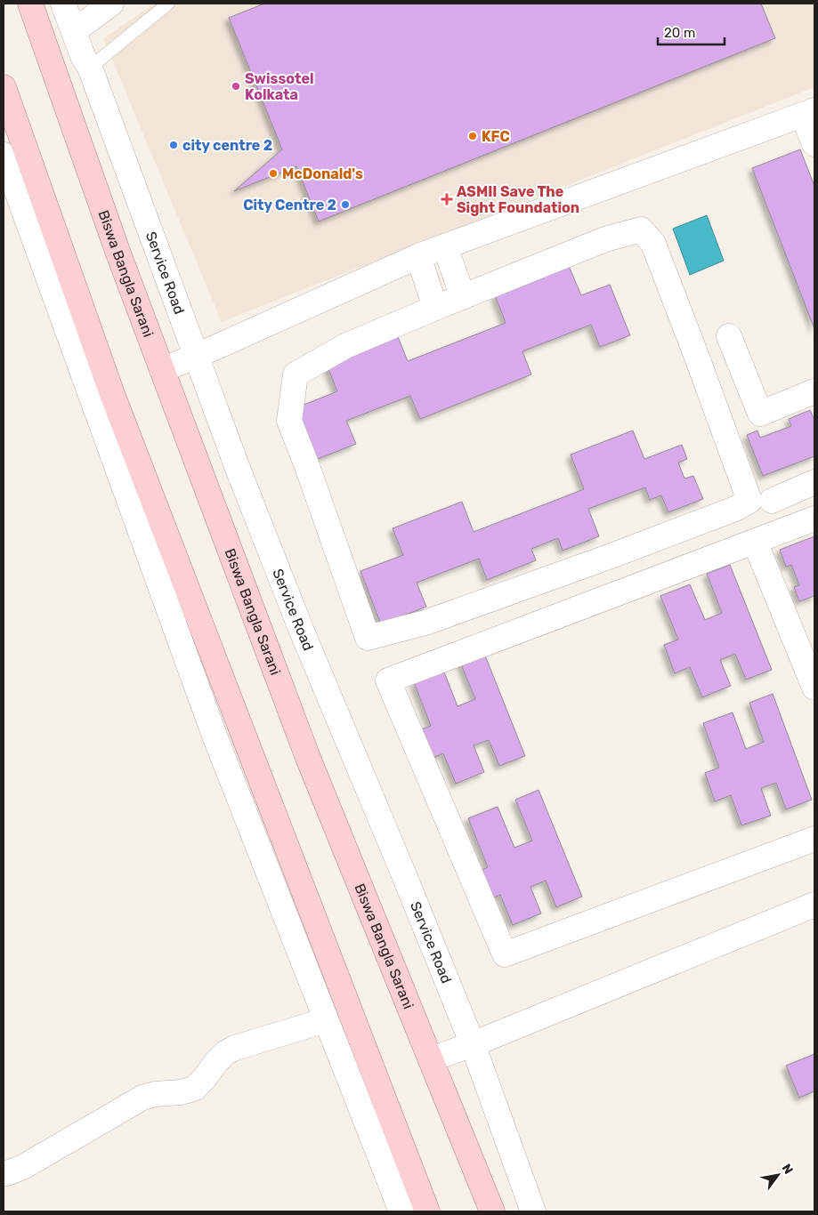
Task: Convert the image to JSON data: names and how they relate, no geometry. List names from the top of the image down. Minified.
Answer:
{"streets":{"main road":["Biswa Bangla Sarani"],"street":["Service Road"]},"places":{"other":["Swissotel Kolkata","KFC","city centre 2","McDonald's","City Centre 2"],"health":["ASMII Save The Sight Foundation"]},"scale_bar":"20 m","north":"top right"}
